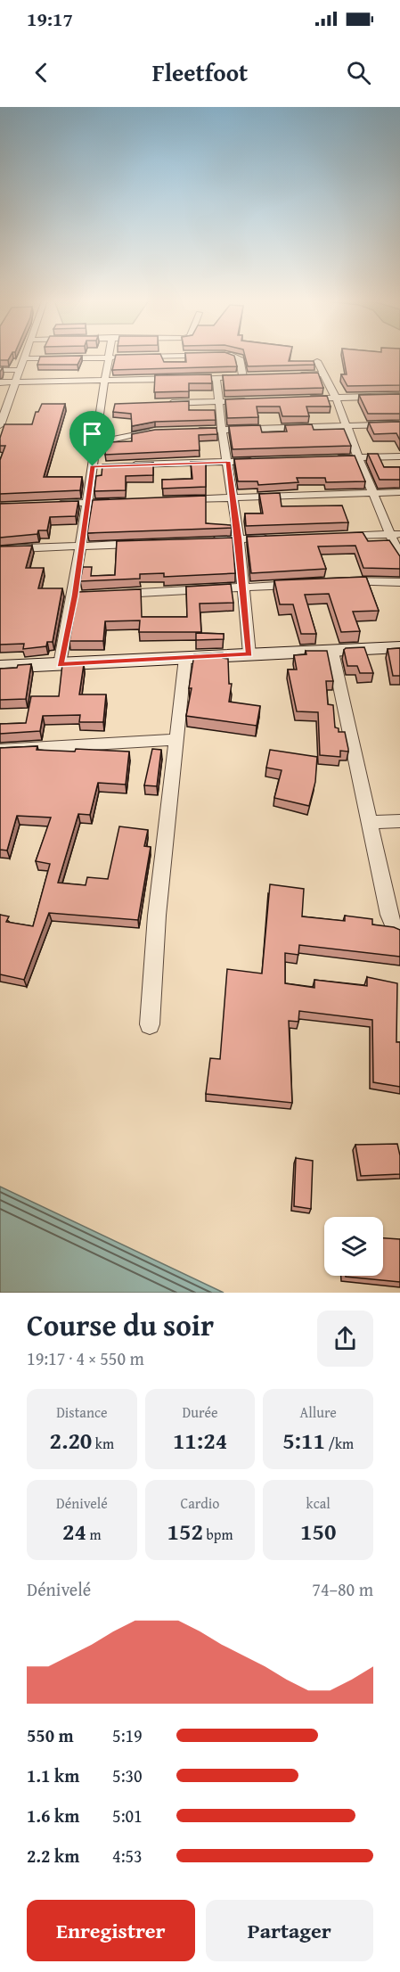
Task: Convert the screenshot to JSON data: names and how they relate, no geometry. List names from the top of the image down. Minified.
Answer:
{"page":{"status":"19:17","header":"Fleetfoot","heading":["Course du soir","19:17 · 4 × 550 m"],"stats":[["Distance","2.20 km"],["Durée","11:24"],["Allure","5:11 /km"],["Dénivelé","24 m"],["Cardio","152 bpm"],["kcal","150"]],"chart":["Dénivelé","74–80 m"],"list":[{"name":"550 m","note":"5:19"},{"name":"1.1 km","note":"5:30"},{"name":"1.6 km","note":"5:01"},{"name":"2.2 km","note":"4:53"}],"buttons":["Enregistrer","Partager"]}}
